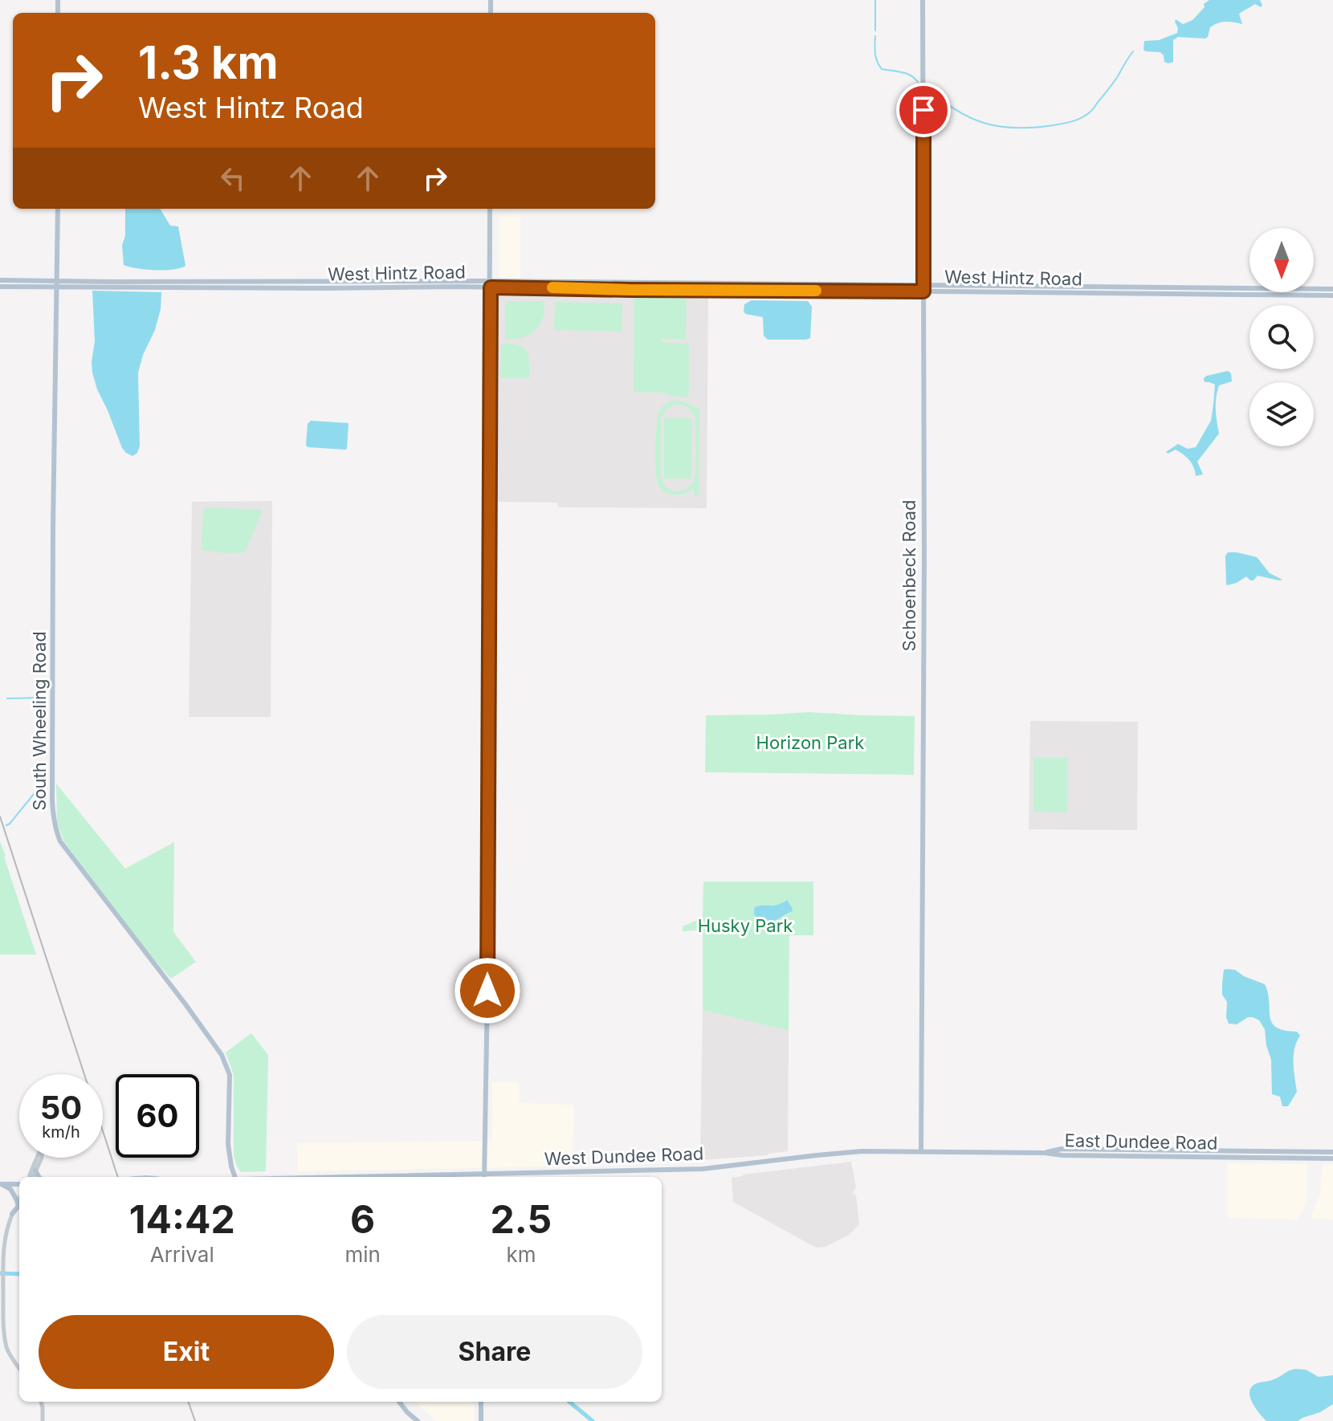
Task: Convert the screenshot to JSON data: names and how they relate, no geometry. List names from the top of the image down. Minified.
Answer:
{"streets":{"main road":["West Hintz Road","Schoenbeck Road","South Wheeling Road","East Dundee Road","West Dundee Road"]},"crossings":[["West Hintz Road","Schoenbeck Road"],["West Hintz Road","South Wheeling Road"],["Schoenbeck Road","West Dundee Road"],["East Dundee Road","West Dundee Road"]],"parks":["Horizon Park","Husky Park"],"north":"bottom","page":{"turn":["1.3 km","West Hintz Road"],"speed":"50 km/h","limit":"60","eta":["14:42","Arrival","6","min","2.5","km"],"buttons":["Exit","Share"]}}
